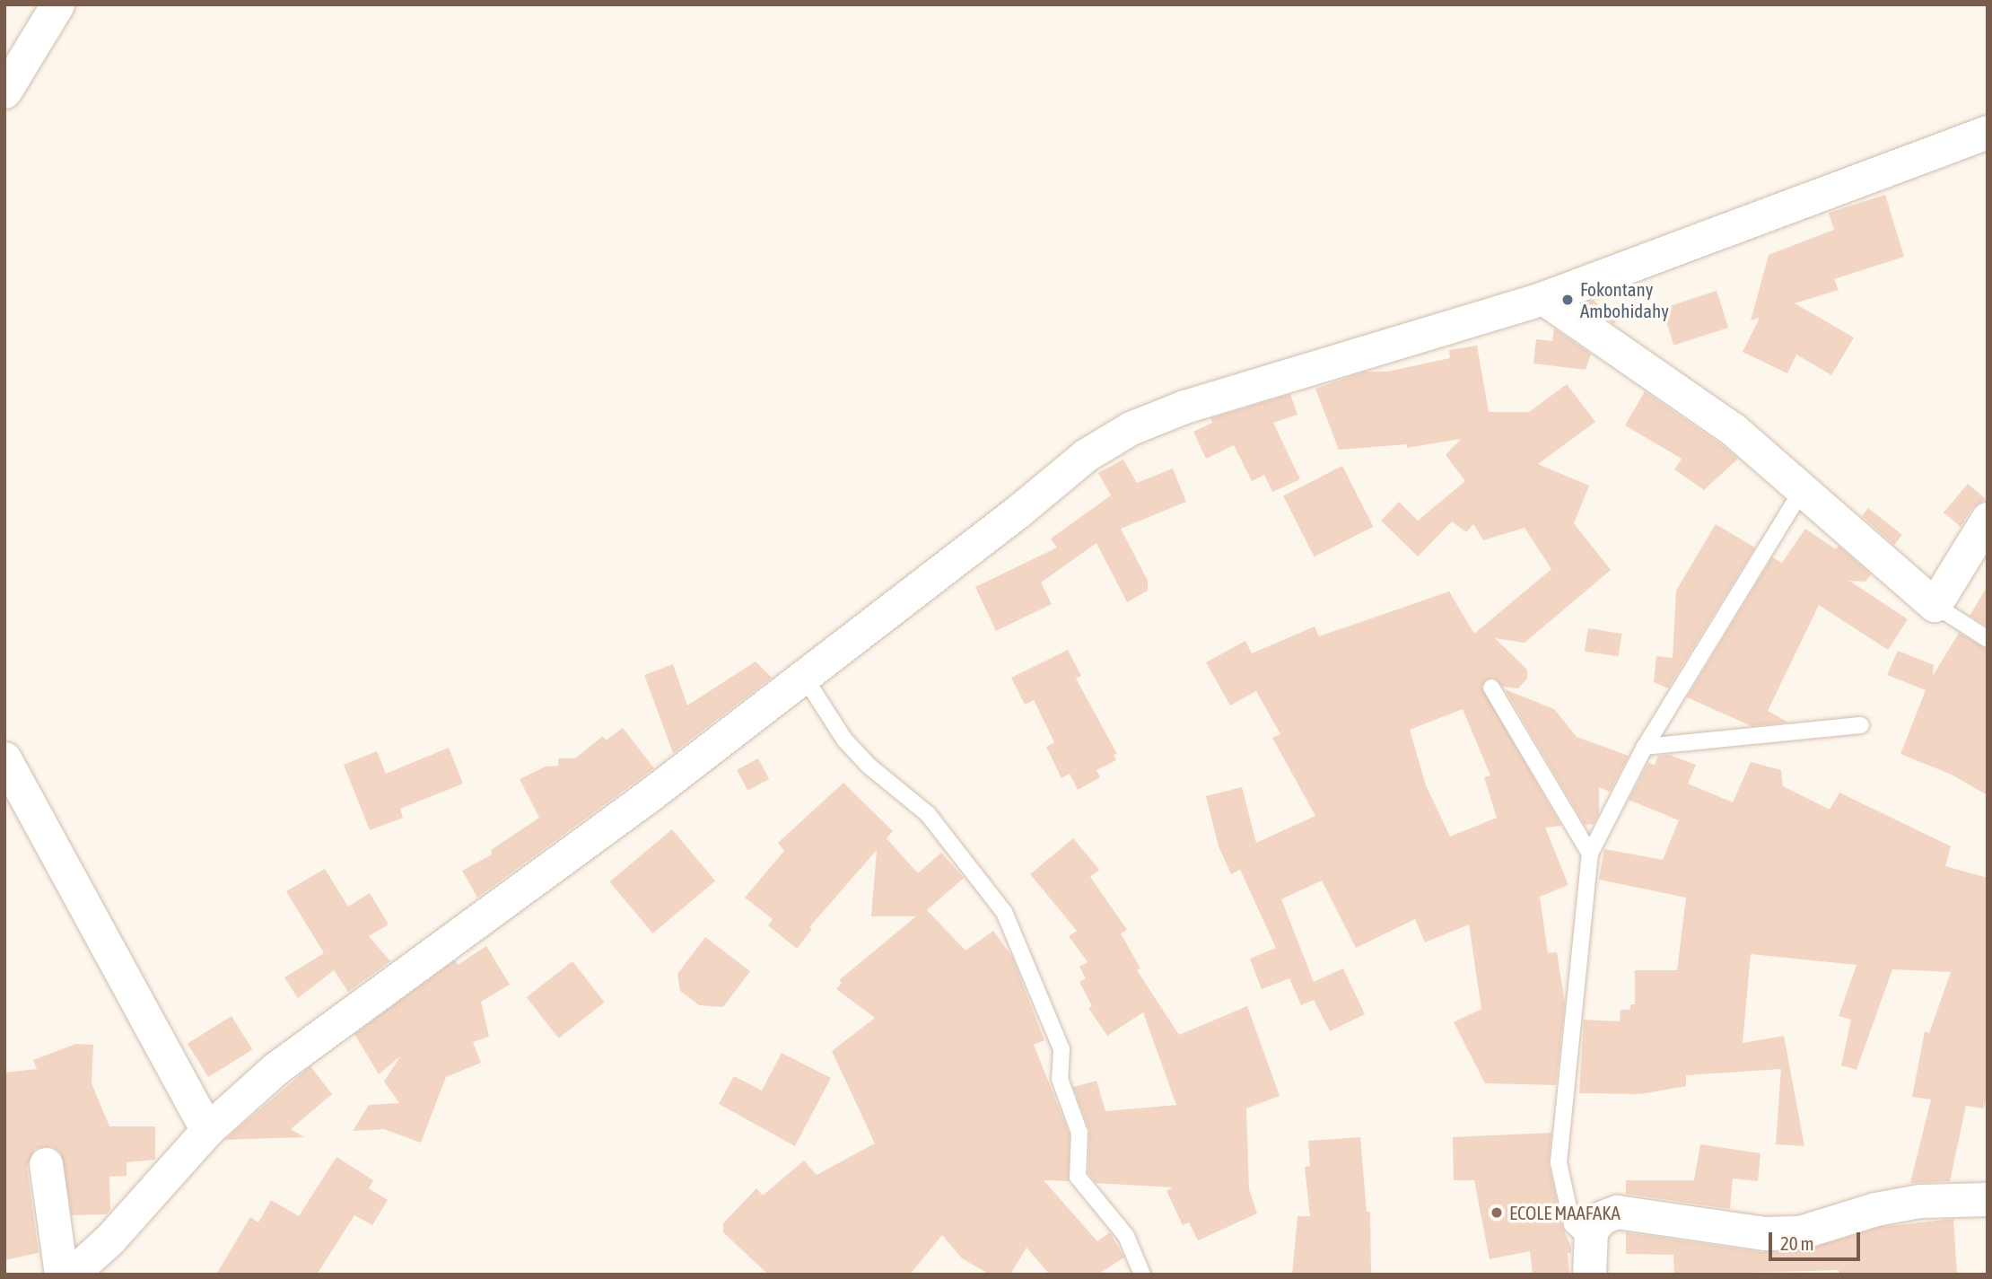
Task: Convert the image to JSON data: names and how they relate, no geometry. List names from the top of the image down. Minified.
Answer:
{"places":["Fokontany Ambohidahy","ECOLE MAAFAKA"],"scale_bar":"20 m"}
